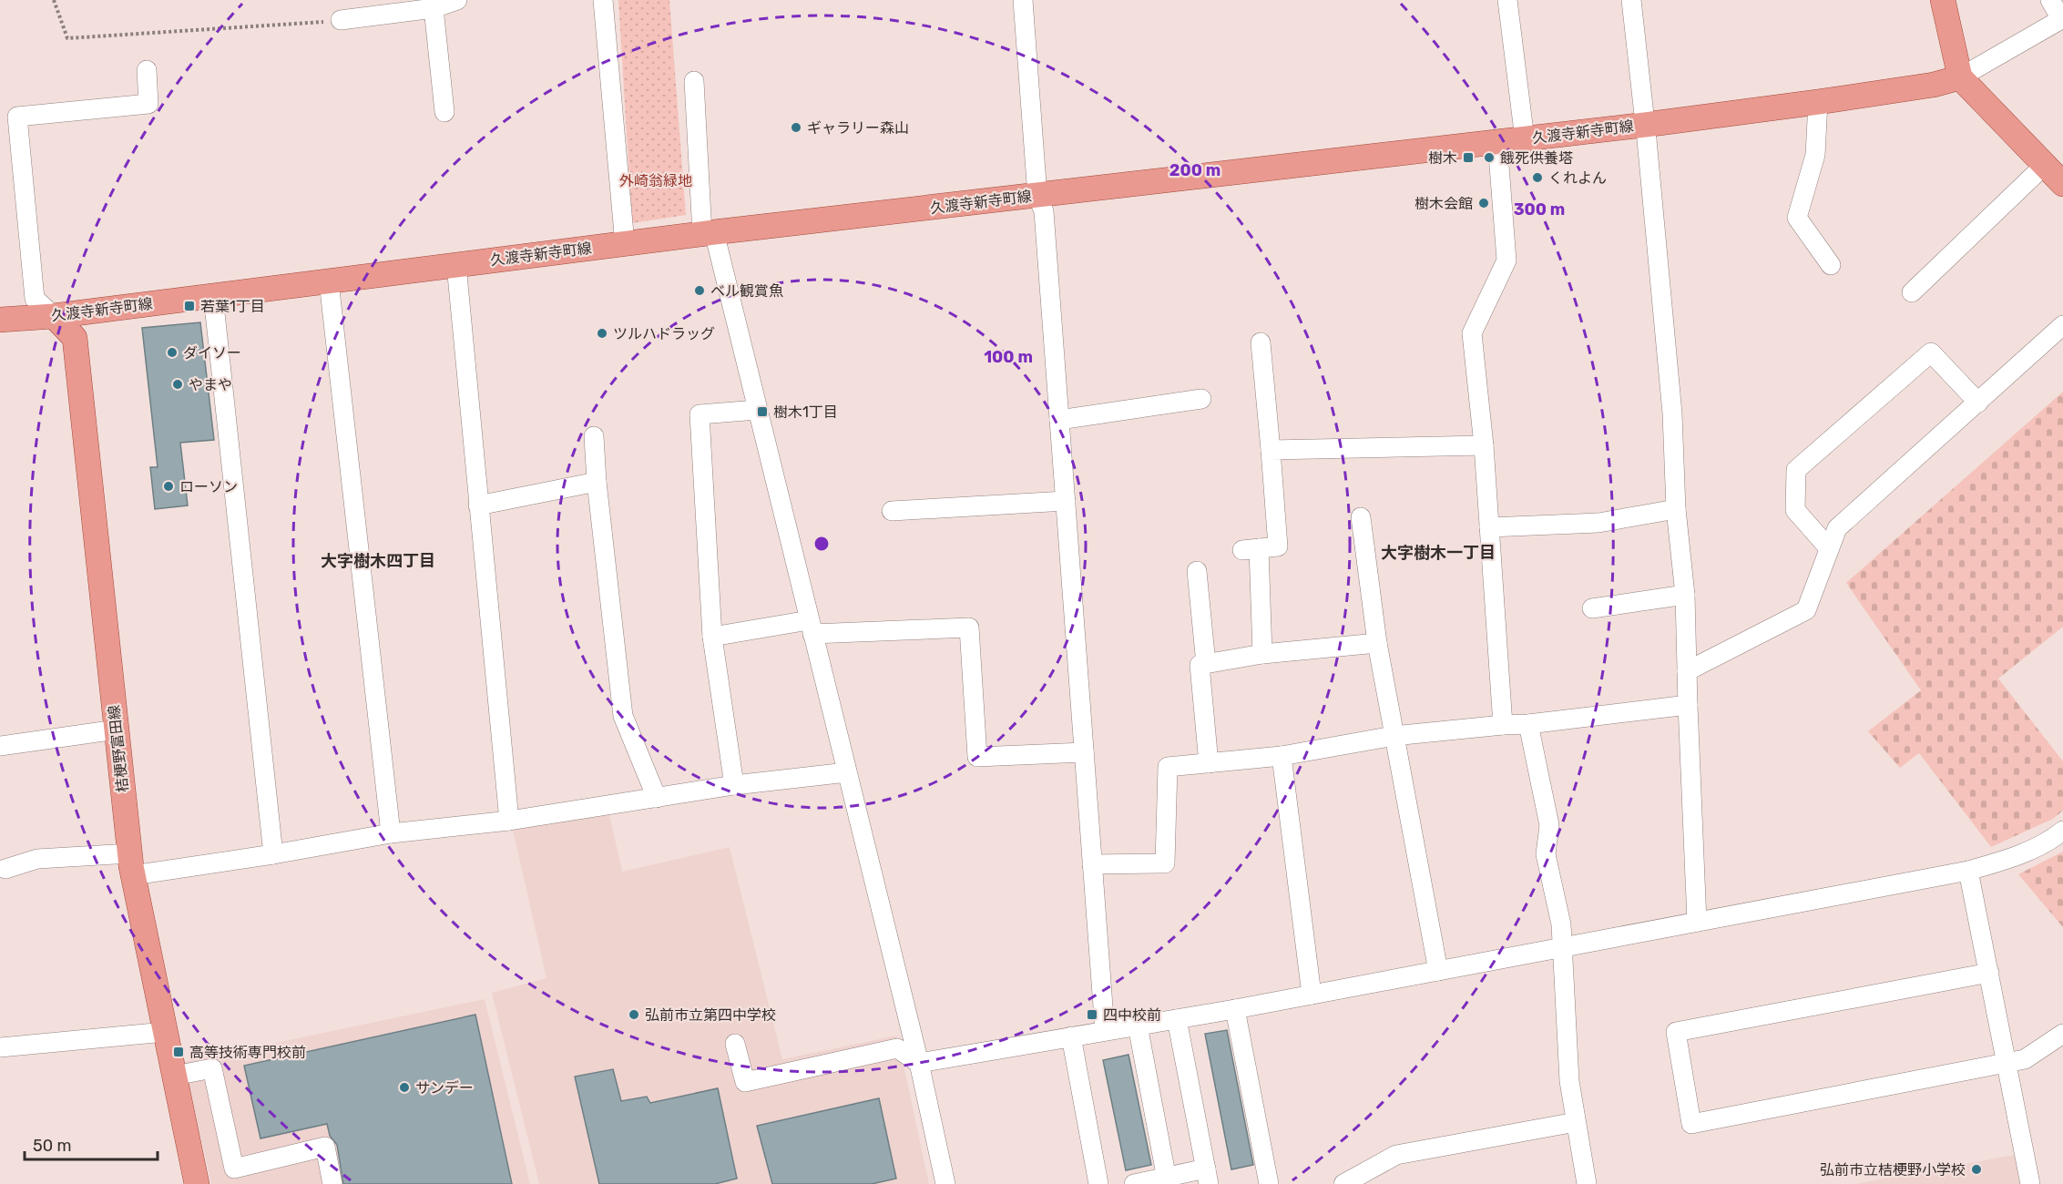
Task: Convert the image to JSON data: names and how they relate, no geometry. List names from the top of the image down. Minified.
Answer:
{"streets":{"main road":["久渡寺新寺町線","桔梗野富田線"]},"crossings":[["久渡寺新寺町線","桔梗野富田線"]],"districts":["大字樹木一丁目","大字樹木四丁目"],"parks":["外崎翁緑地"],"places":{"other":["ギャラリー森山","餓死供養塔","くれよん","樹木会館","ベル観賞魚","ツルハドラッグ","ダイソー","やまや","ローソン","弘前市立第四中学校","サンデー","弘前市立桔梗野小学校"],"transit":["樹木","若葉1丁目","樹木1丁目","四中校前","高等技術専門校前"]},"scale_bar":"50 m","rings":["200 m","300 m","100 m"]}
